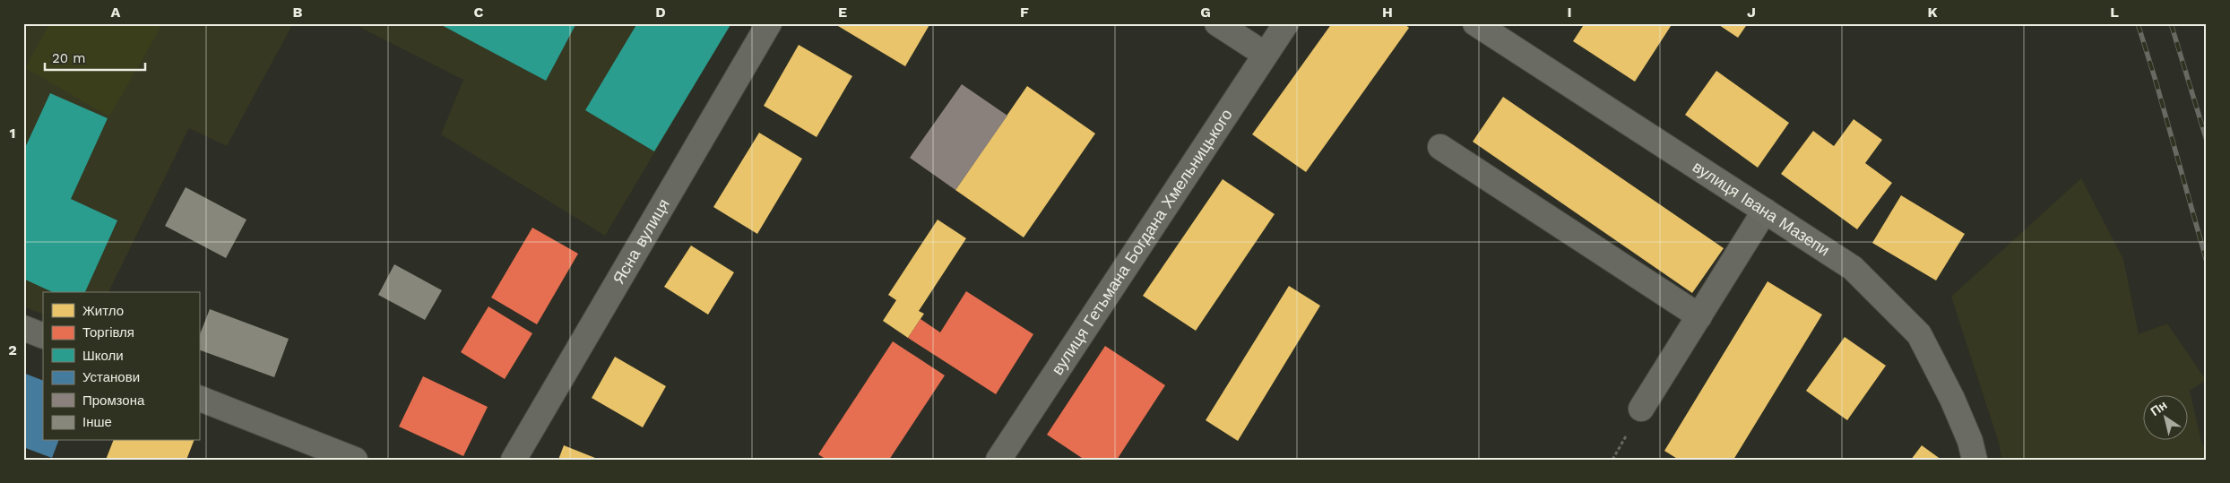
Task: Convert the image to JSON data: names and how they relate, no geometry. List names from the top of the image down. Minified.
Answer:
{"streets":{"main road":["вулиця Івана Мазепи"],"street":["Ясна вулиця","вулиця Гетьмана Богдана Хмельницького"]},"legend":["Житло","Торгівля","Школи","Установи","Промзона","Інше"],"scale_bar":"20 m","north":"top left","grid":{"columns":["A","B","C","D","E","F","G","H","I","J","K","L"],"rows":["1","2"]}}
